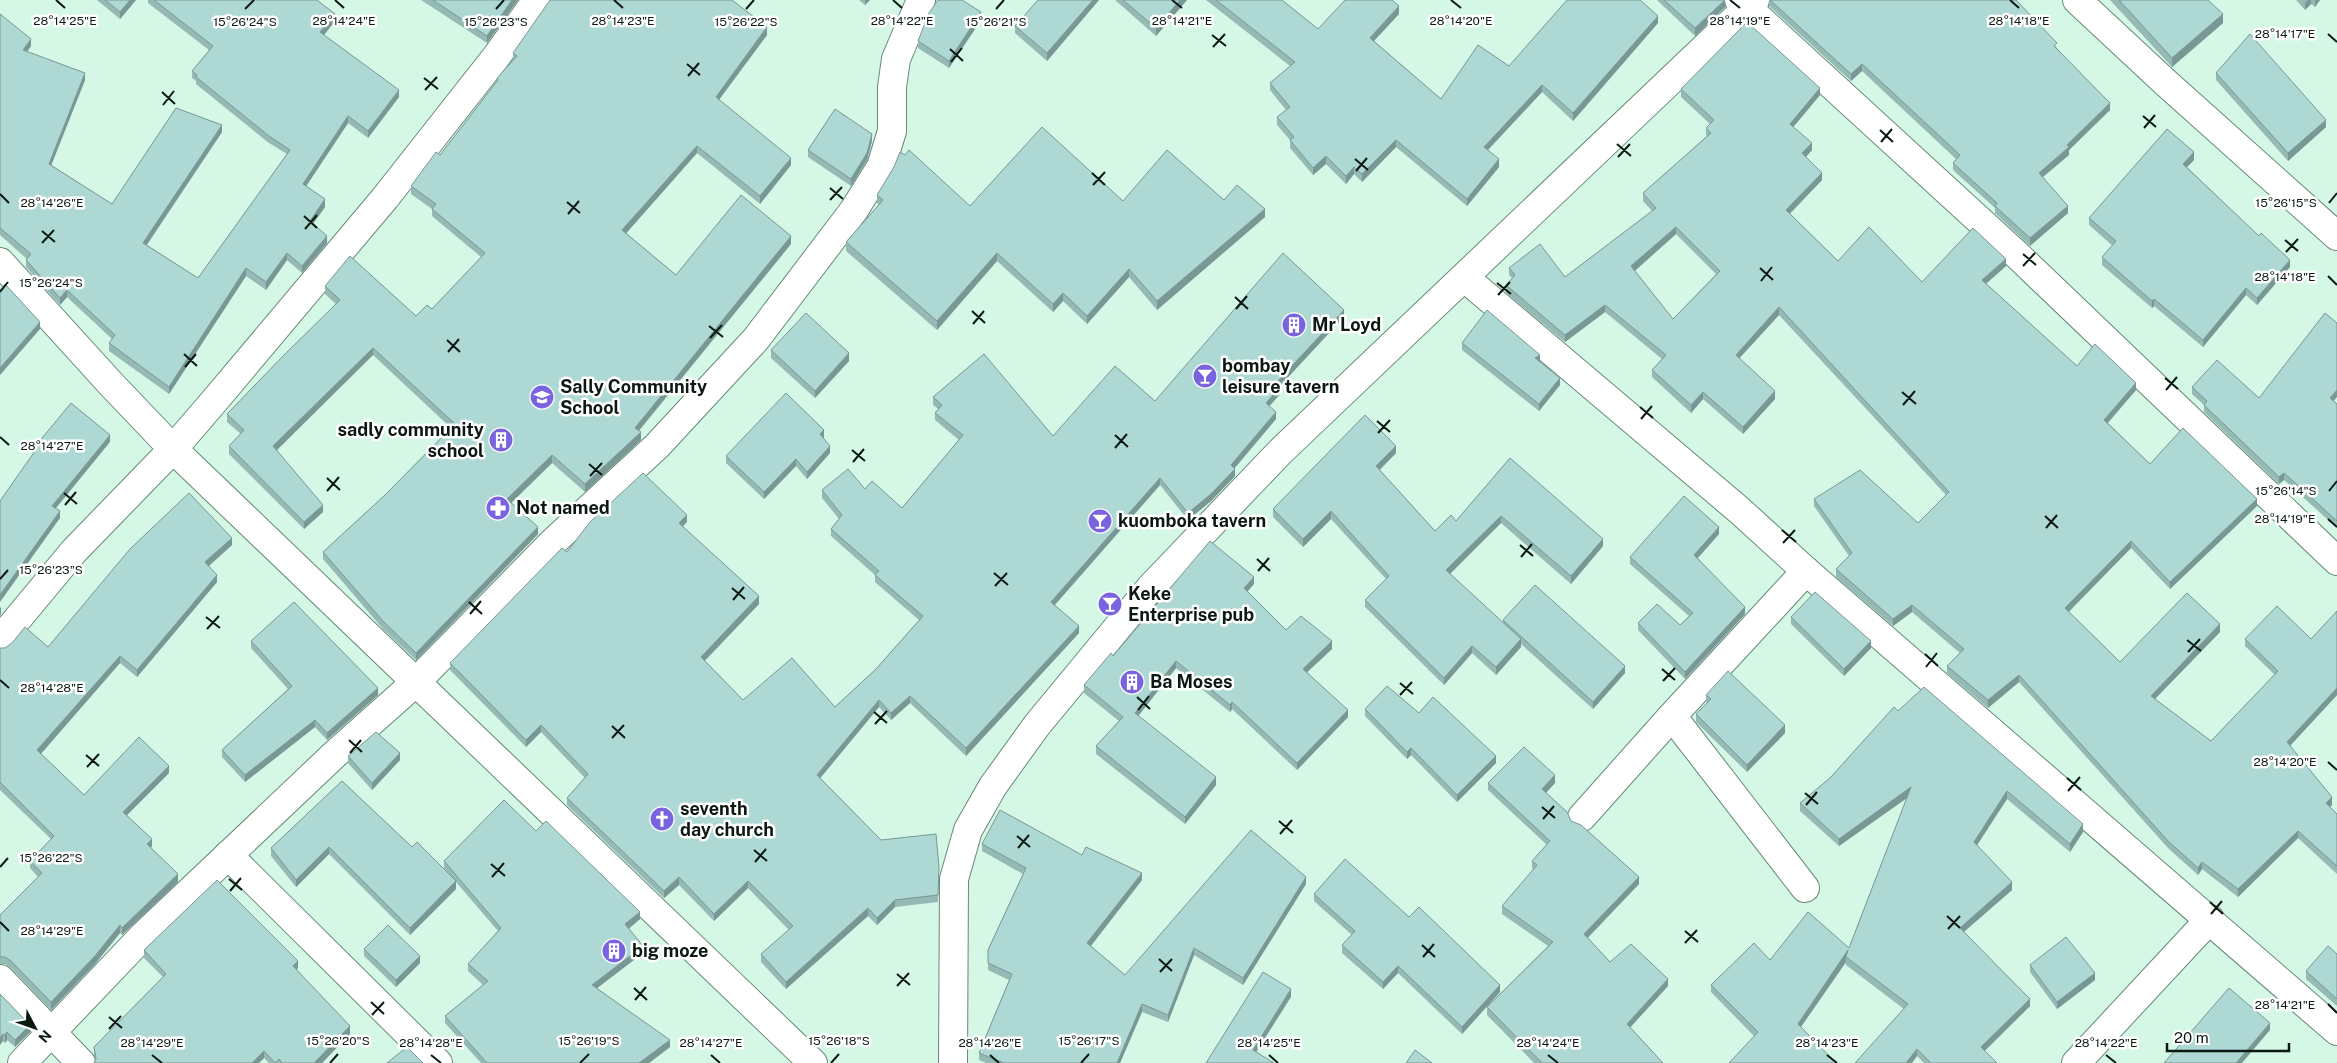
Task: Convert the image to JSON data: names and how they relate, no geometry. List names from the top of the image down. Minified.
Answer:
{"places":{"building":["Mr Loyd","sadly community school","Ba Moses","big moze"],"bar":["bombay leisure tavern","kuomboka tavern","Keke Enterprise pub"],"school or university":["Sally Community School"],"pharmacy":["Not named"],"church":["seventh day church"]},"scale_bar":"20 m","north":"bottom right","coordinates":["28°14'25\"E","28°14'24\"E","28°14'23\"E","28°14'22\"E","28°14'21\"E","28°14'20\"E","28°14'19\"E","28°14'18\"E","15°26'21\"S","15°26'24\"S","15°26'23\"S","15°26'22\"S","28°14'17\"E","28°14'26\"E","15°26'15\"S","28°14'27\"E","15°26'14\"S","28°14'28\"E","28°14'29\"E","15°26'20\"S","15°26'19\"S","15°26'18\"S","15°26'17\"S"]}
